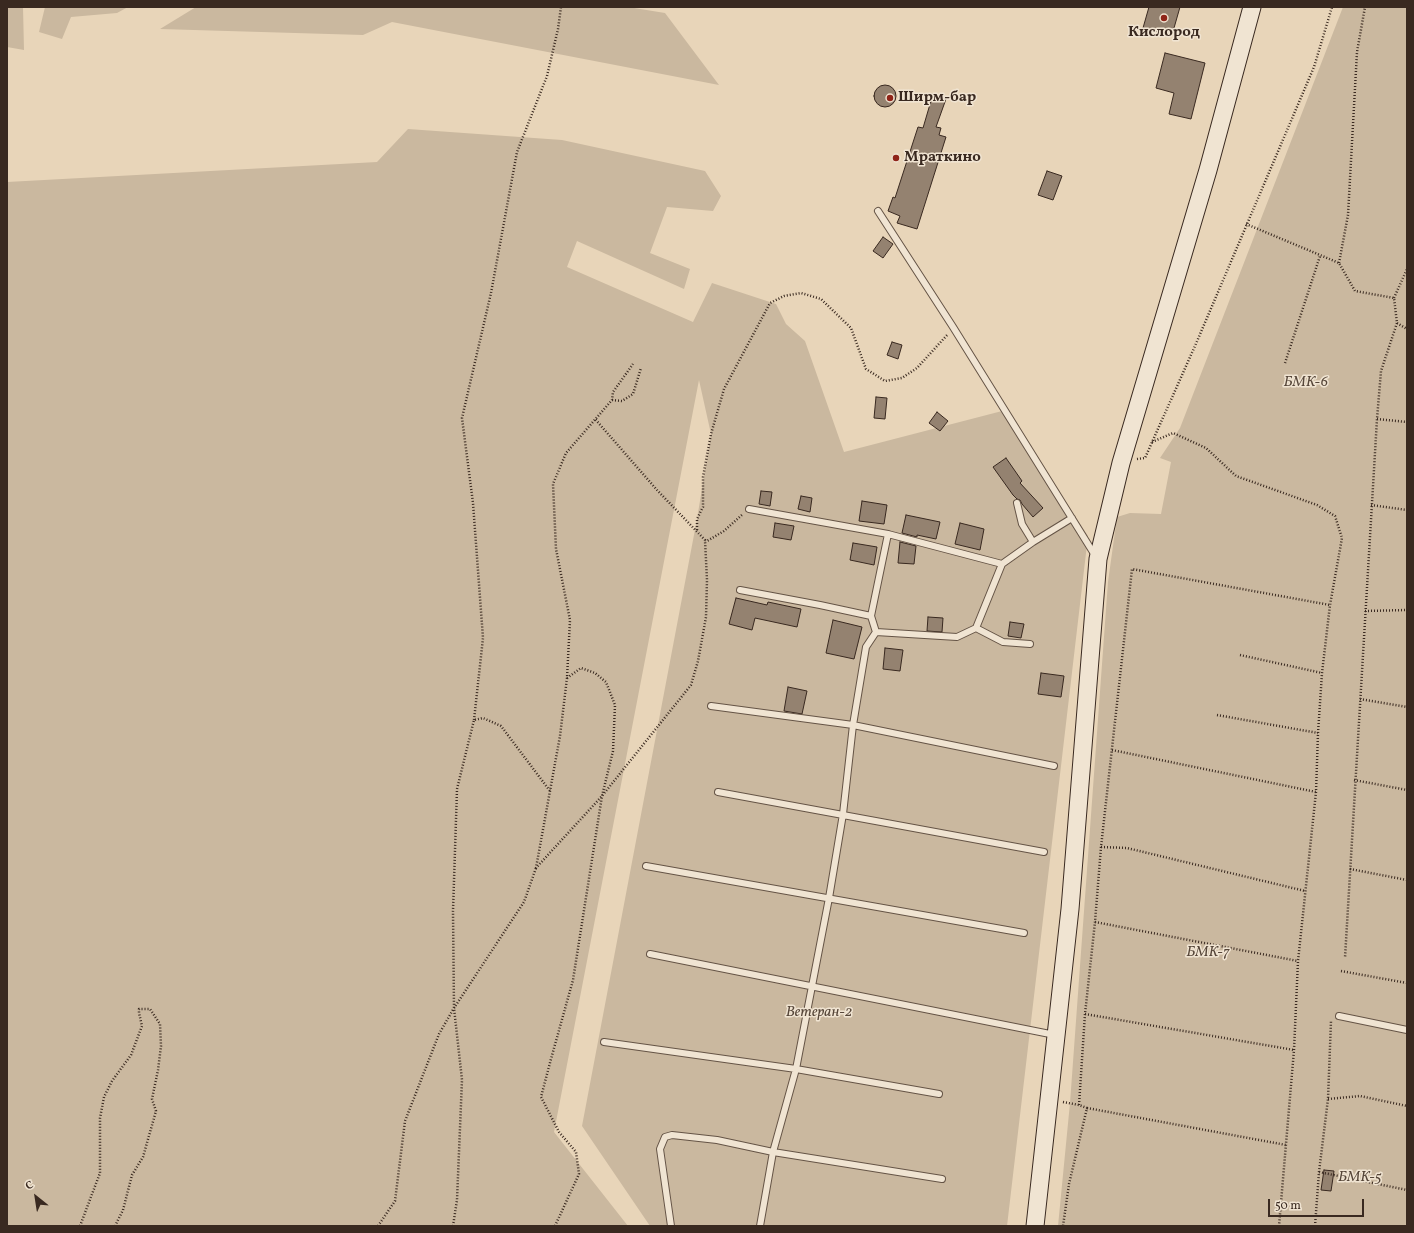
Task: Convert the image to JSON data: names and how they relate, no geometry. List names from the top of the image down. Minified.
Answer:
{"parks":["БМК-6","БМК-7","Ветеран-2","БМК-5"],"places":["Кислород","Ширм-бар","Мраткино"],"scale_bar":"50 m","north":"top left"}
